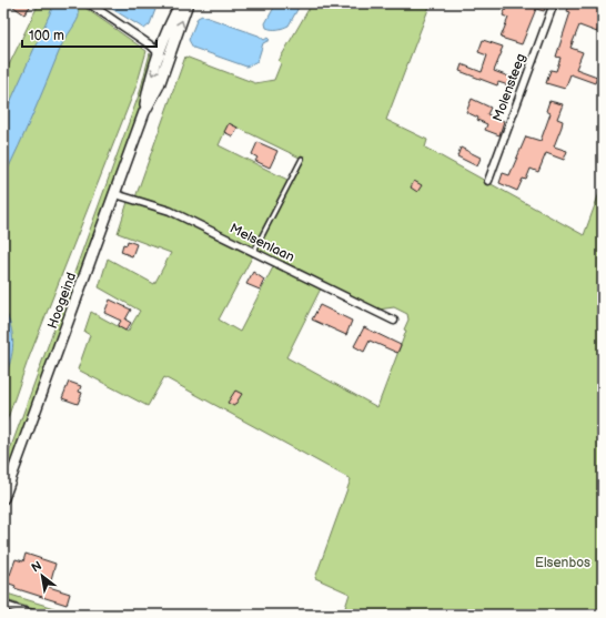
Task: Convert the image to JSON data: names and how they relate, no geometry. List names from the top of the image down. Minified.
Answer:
{"streets":{"main road":["Hoogeind"],"street":["Molensteeg","Melsenlaan"]},"crossings":[["Melsenlaan","Hoogeind"]],"parks":["Elsenbos"],"scale_bar":"100 m","north":"top left"}
